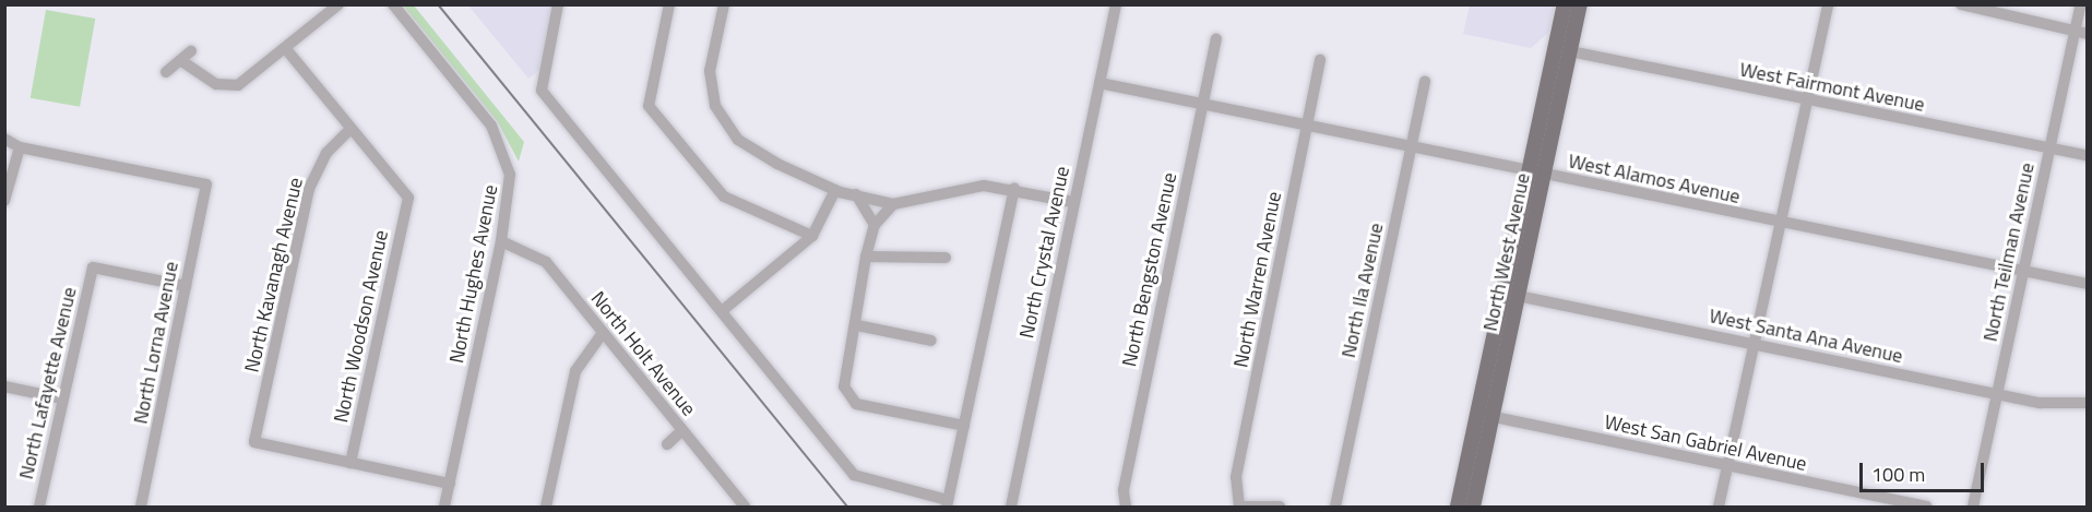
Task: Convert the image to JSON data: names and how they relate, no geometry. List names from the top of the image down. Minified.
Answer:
{"streets":{"main road":["North West Avenue"],"street":["West Fairmont Avenue","West Alamos Avenue","North Crystal Avenue","North Teilman Avenue","North Bengston Avenue","North Hughes Avenue","North Kavanagh Avenue","North Warren Avenue","North Ila Avenue","North Woodson Avenue","West Santa Ana Avenue","North Lorna Avenue","North Holt Avenue","North Lafayette Avenue","West San Gabriel Avenue"]},"crossings":[["West Fairmont Avenue","North West Avenue"],["West Fairmont Avenue","North Teilman Avenue"],["West Alamos Avenue","North Crystal Avenue"],["West Alamos Avenue","North West Avenue"],["West Alamos Avenue","North Teilman Avenue"],["West Alamos Avenue","North Bengston Avenue"],["West Alamos Avenue","North Warren Avenue"],["West Alamos Avenue","North Ila Avenue"],["North West Avenue","West Santa Ana Avenue"],["North West Avenue","West San Gabriel Avenue"],["North Teilman Avenue","West Santa Ana Avenue"],["North Hughes Avenue","North Holt Avenue"],["North Kavanagh Avenue","North Woodson Avenue"],["North Lorna Avenue","North Lafayette Avenue"]],"scale_bar":"100 m"}
